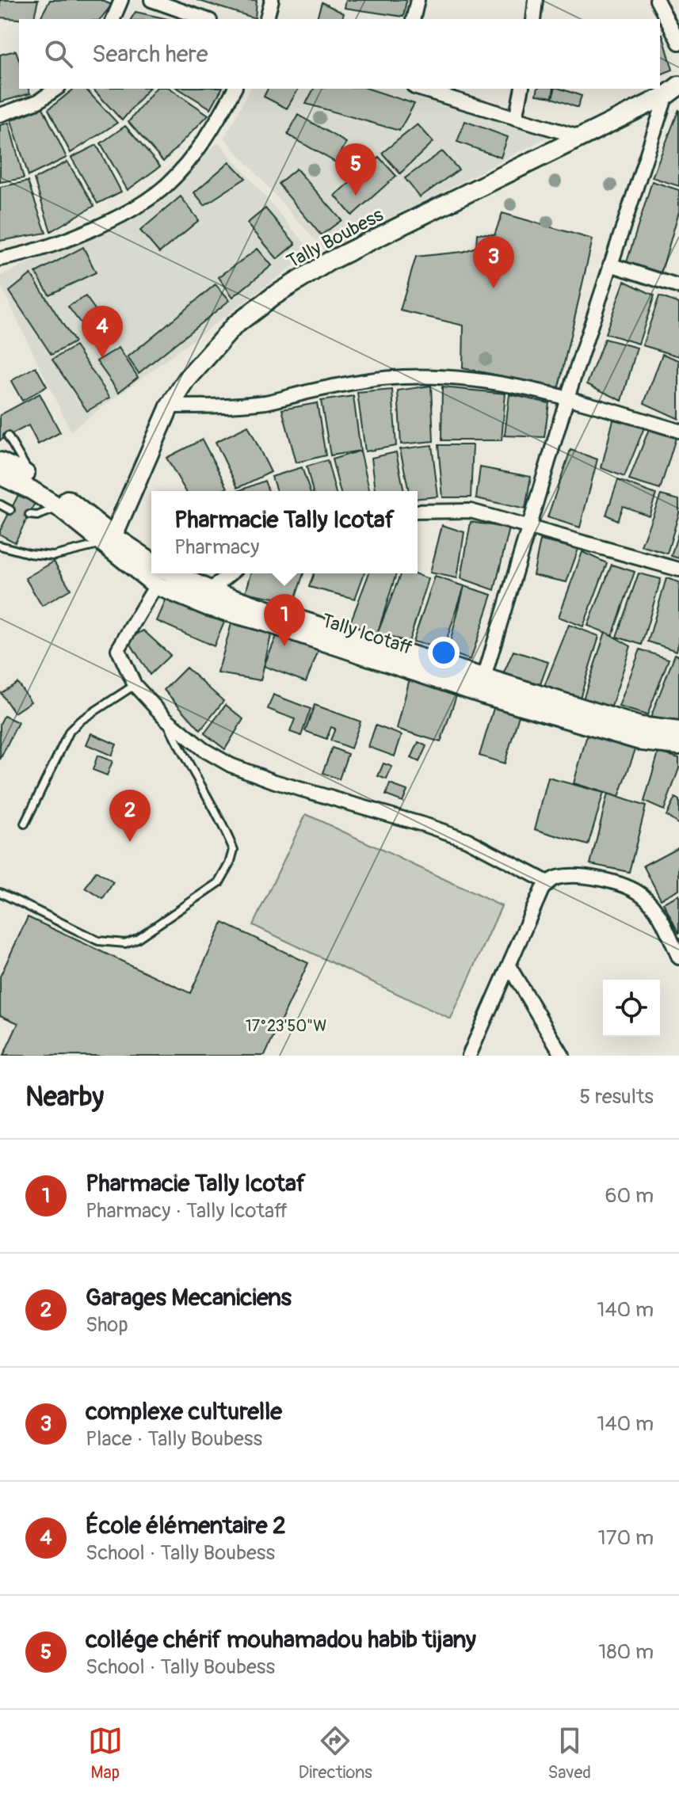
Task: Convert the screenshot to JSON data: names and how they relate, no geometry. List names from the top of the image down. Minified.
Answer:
{"streets":{"street":["Tally Boubess","Tally Icotaff"]},"crossings":[["Tally Boubess","Tally Icotaff"]],"page":{"search":"Search here","pins":["5","3","4","1","2"],"popup":["Pharmacie Tally Icotaf","Pharmacy"],"heading":["Nearby","5 results"],"list":[{"mark":"1","name":"Pharmacie Tally Icotaf","note":"Pharmacy · Tally Icotaff","value":"60 m"},{"mark":"2","name":"Garages Mecaniciens","note":"Shop","value":"140 m"},{"mark":"3","name":"complexe culturelle","note":"Place · Tally Boubess","value":"140 m"},{"mark":"4","name":"École élémentaire 2","note":"School · Tally Boubess","value":"170 m"},{"mark":"5","name":"collége chérif mouhamadou habib tijany","note":"School · Tally Boubess","value":"180 m"}],"nav":["Map","Directions","Saved"]},"coordinates":["17°23'50\"W"]}
